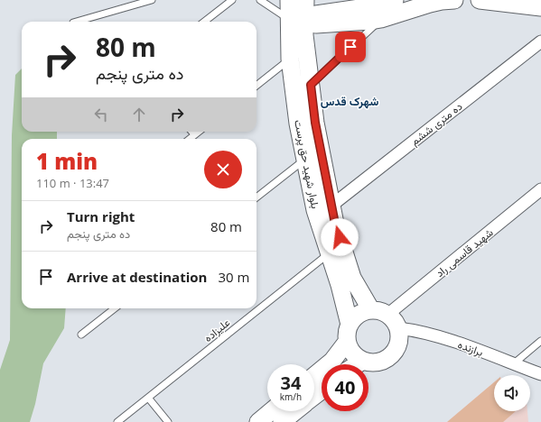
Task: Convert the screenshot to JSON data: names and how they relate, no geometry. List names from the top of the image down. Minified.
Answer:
{"streets":{"street":["ده متری ششم","بلوار شهید حق پرست","شهید قاسمی راد","برازنده"],"lane":["علیزاده"]},"crossings":[["ده متری ششم","بلوار شهید حق پرست"],["بلوار شهید حق پرست","شهید قاسمی راد"],["بلوار شهید حق پرست","علیزاده"],["بلوار شهید حق پرست","برازنده"],["شهید قاسمی راد","برازنده"]],"districts":["شهرک قدس"],"page":{"turn":["80 m","ده متری پنجم"],"heading":["1 min","110 m · 13:47"],"list":[{"name":"Turn right","note":"ده متری پنجم","value":"80 m"},{"name":"Arrive at destination","value":"30 m"}],"speed":"34 km/h","limit":"40"}}
